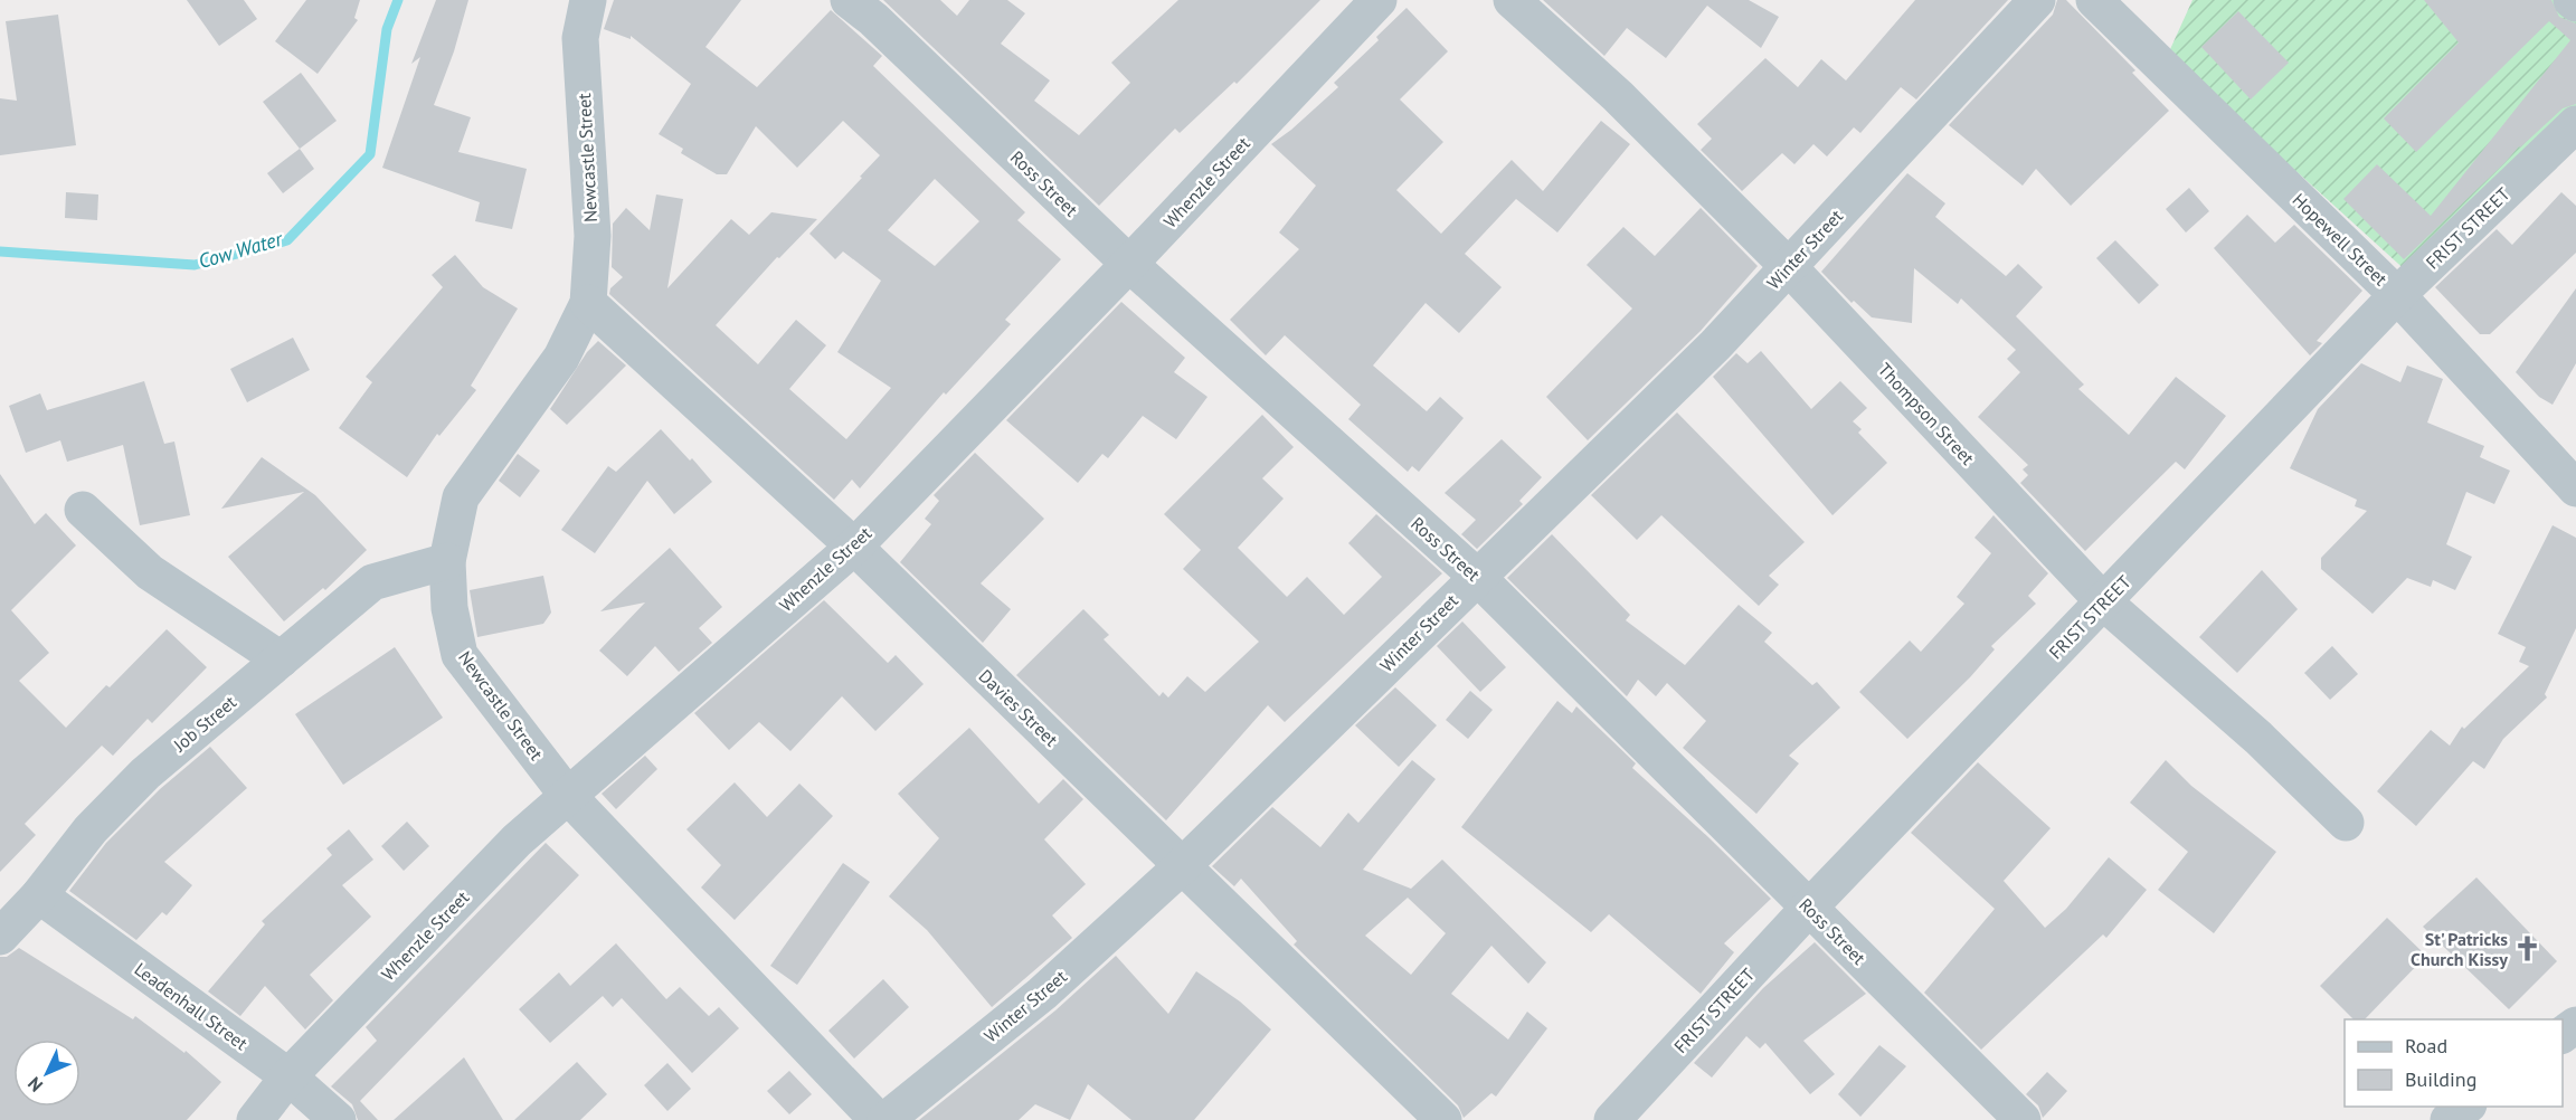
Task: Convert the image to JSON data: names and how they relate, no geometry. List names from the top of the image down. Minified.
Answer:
{"streets":{"street":["Newcastle Street","Whenzle Street","Ross Street","FRIST STREET","Hopewell Street","Winter Street","Thompson Street","Davies Street","Job Street","Leadenhall Street"]},"crossings":[["Newcastle Street","Whenzle Street"],["Newcastle Street","Davies Street"],["Newcastle Street","Job Street"],["Whenzle Street","Ross Street"],["Whenzle Street","Davies Street"],["Whenzle Street","Leadenhall Street"],["Ross Street","FRIST STREET"],["Ross Street","Winter Street"],["FRIST STREET","Hopewell Street"],["FRIST STREET","Thompson Street"],["Winter Street","Thompson Street"],["Winter Street","Davies Street"],["Job Street","Leadenhall Street"]],"water":["Cow Water"],"places":{"church":["St' Patricks Church Kissy"]},"legend":["Road","Building"],"north":"bottom left"}
